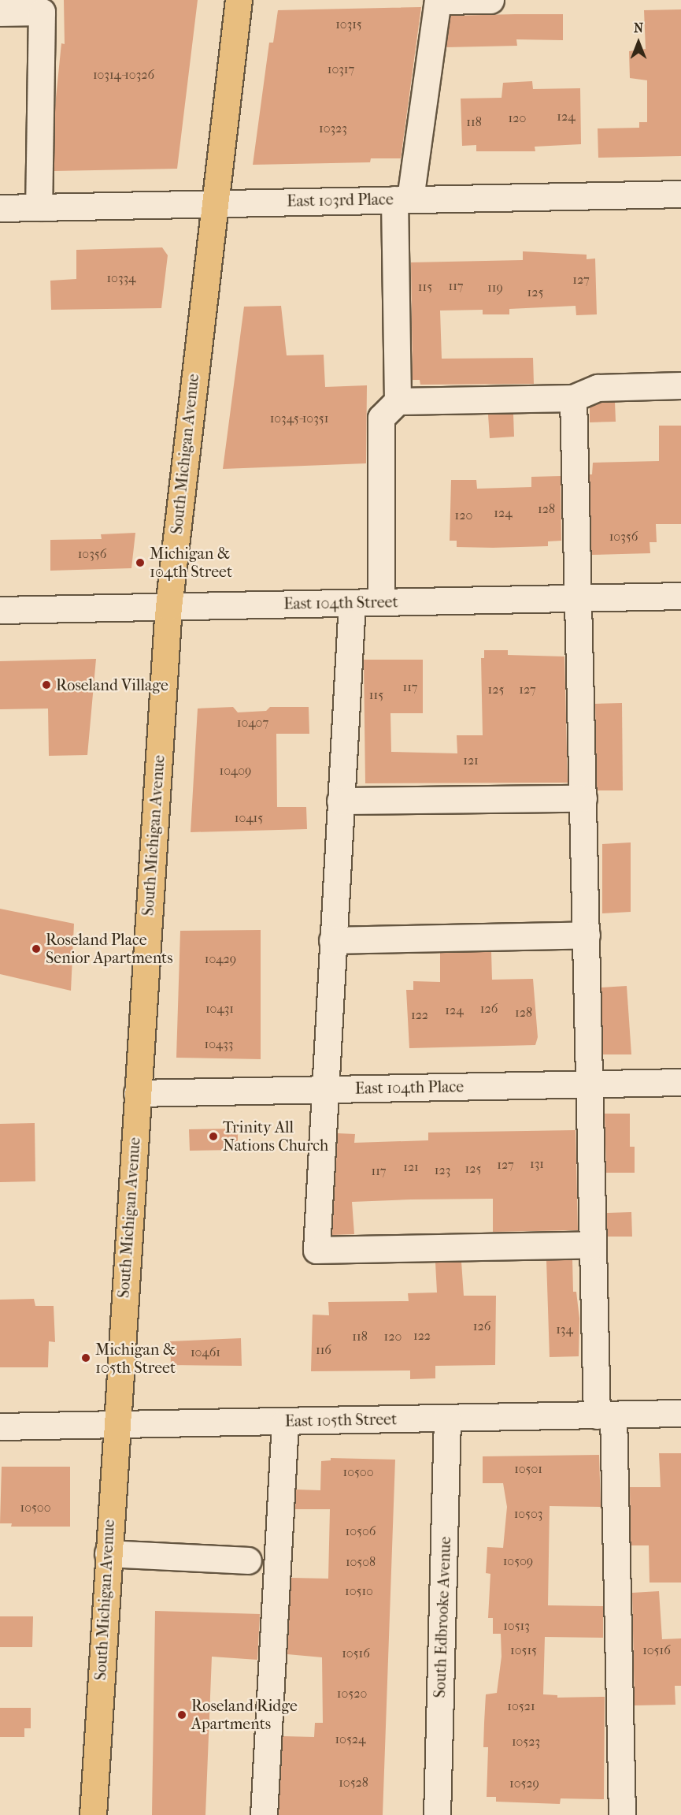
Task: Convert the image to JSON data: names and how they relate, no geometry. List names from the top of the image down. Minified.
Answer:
{"streets":{"main road":["South Michigan Avenue"],"street":["East 103rd Place","East 104th Street","East 104th Place","East 105th Street","South Edbrooke Avenue"]},"crossings":[["East 103rd Place","South Michigan Avenue"],["South Michigan Avenue","East 104th Street"],["South Michigan Avenue","East 104th Place"],["South Michigan Avenue","East 105th Street"],["East 105th Street","South Edbrooke Avenue"]],"places":["Michigan & 104th Street","Roseland Village","Roseland Place Senior Apartments","Trinity All Nations Church","Michigan & 105th Street","Roseland Ridge Apartments"],"house_numbers":["10315","10317","10314-10326","124","120","118","10323","10334","127","117","115","119","125","10345-10351","128","124","120","10356","10356","117","125","127","115","10407","121","10409","10415","10429","10431","126","124","128","122","10433","131","127","121","125","123","117","126","134","122","118","120","116","10461","10501","10500","10500","10503","10506","10509","10508","10510","10513","10515","10516","10516","10520","10521","10524","10523","10528","10529"],"north":"top"}
